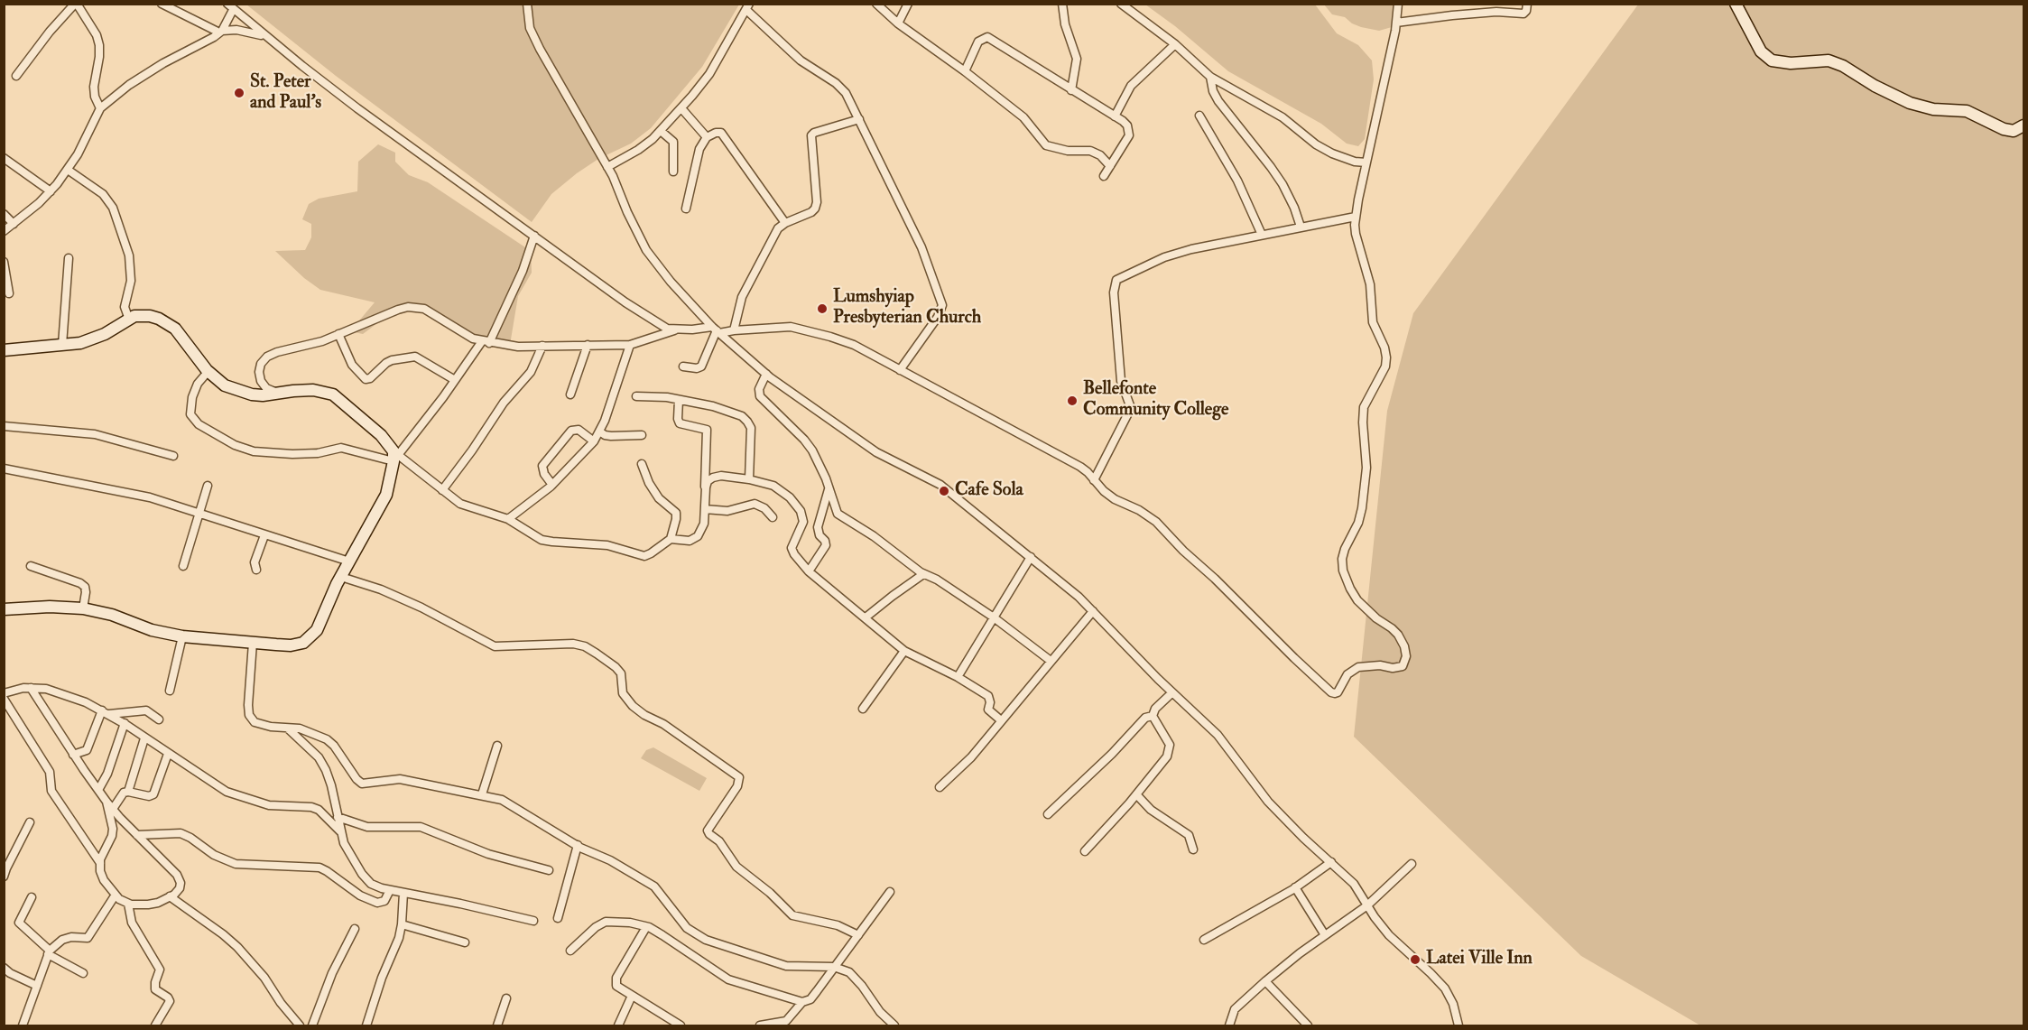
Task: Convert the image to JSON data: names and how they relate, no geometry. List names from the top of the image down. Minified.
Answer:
{"places":["St. Peter and Paul's","Lumshyiap Presbyterian Church","Bellefonte Community College","Cafe Sola","Latei Ville Inn"]}
